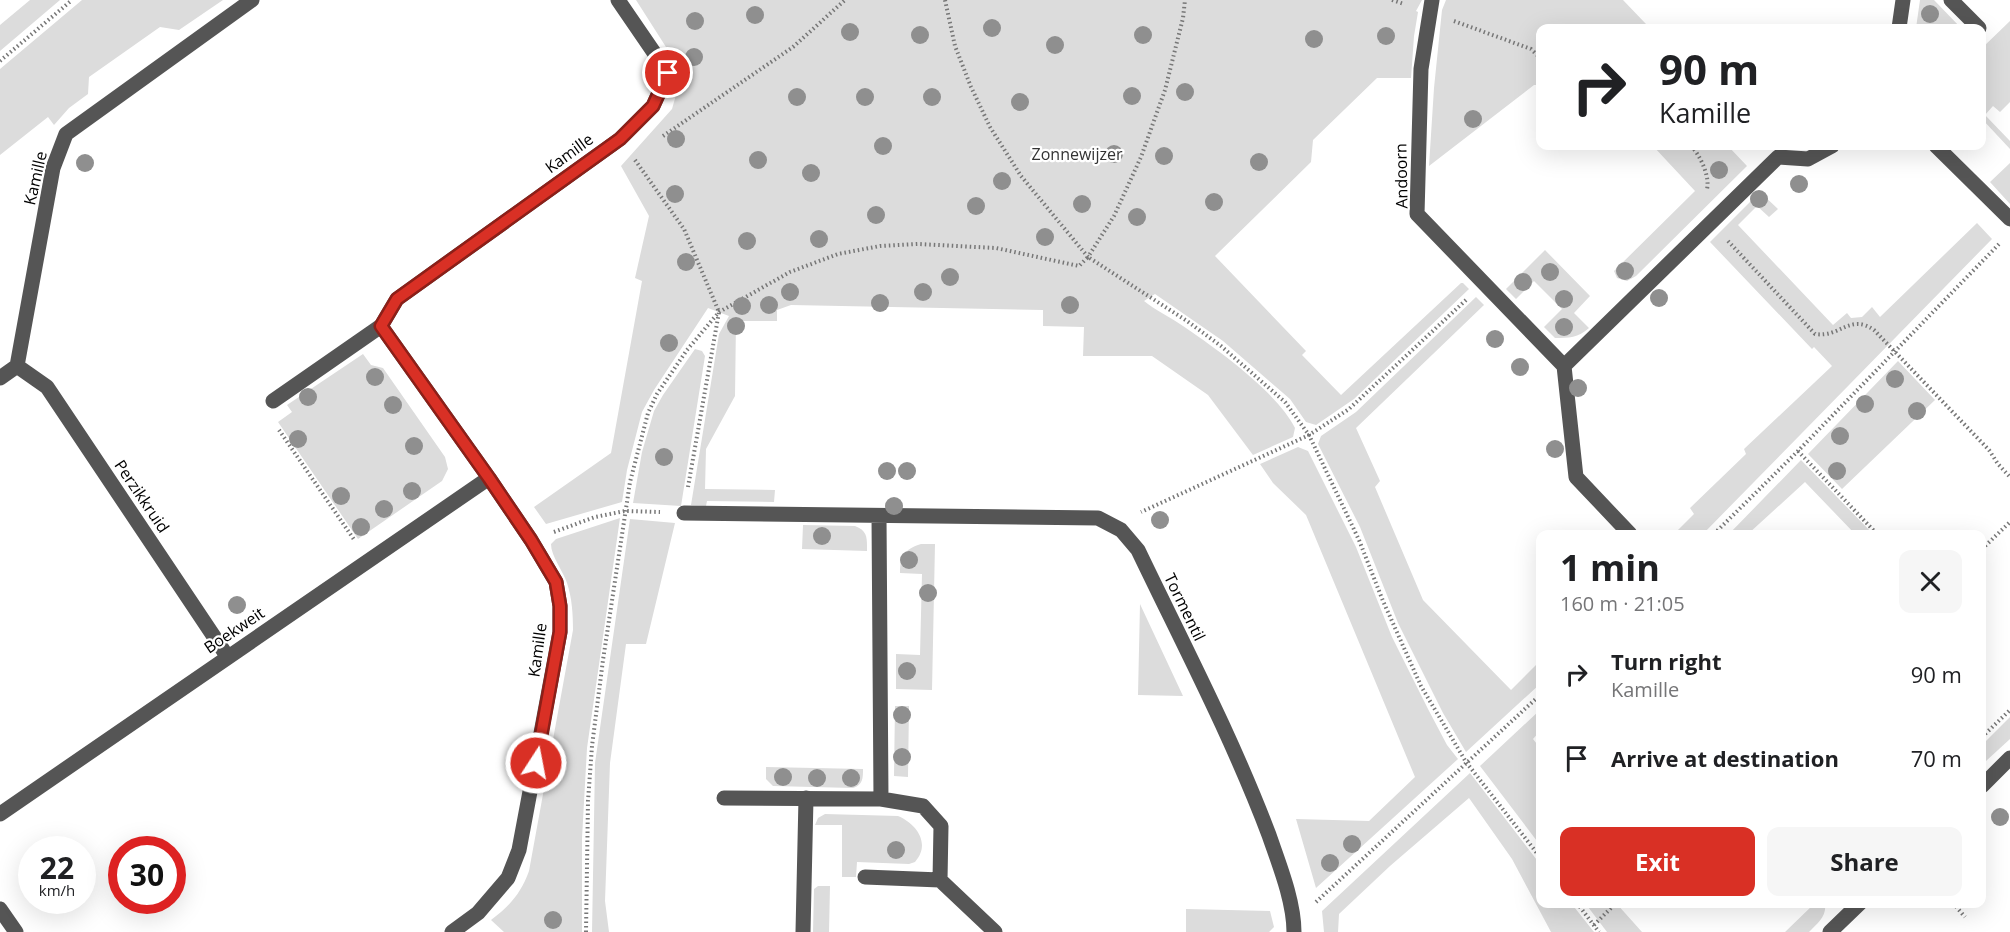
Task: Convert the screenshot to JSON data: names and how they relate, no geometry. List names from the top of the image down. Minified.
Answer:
{"streets":{"street":["Kamille","Andoorn","Perzikkruid","Tormentil","Boekweit"]},"crossings":[["Kamille","Perzikkruid"],["Kamille","Boekweit"],["Perzikkruid","Boekweit"]],"parks":["Zonnewijzer"],"page":{"turn":["90 m","Kamille"],"heading":["1 min","160 m · 21:05"],"list":[{"name":"Turn right","note":"Kamille","value":"90 m"},{"name":"Arrive at destination","value":"70 m"}],"buttons":["Exit","Share"],"speed":"22 km/h","limit":"30"}}
